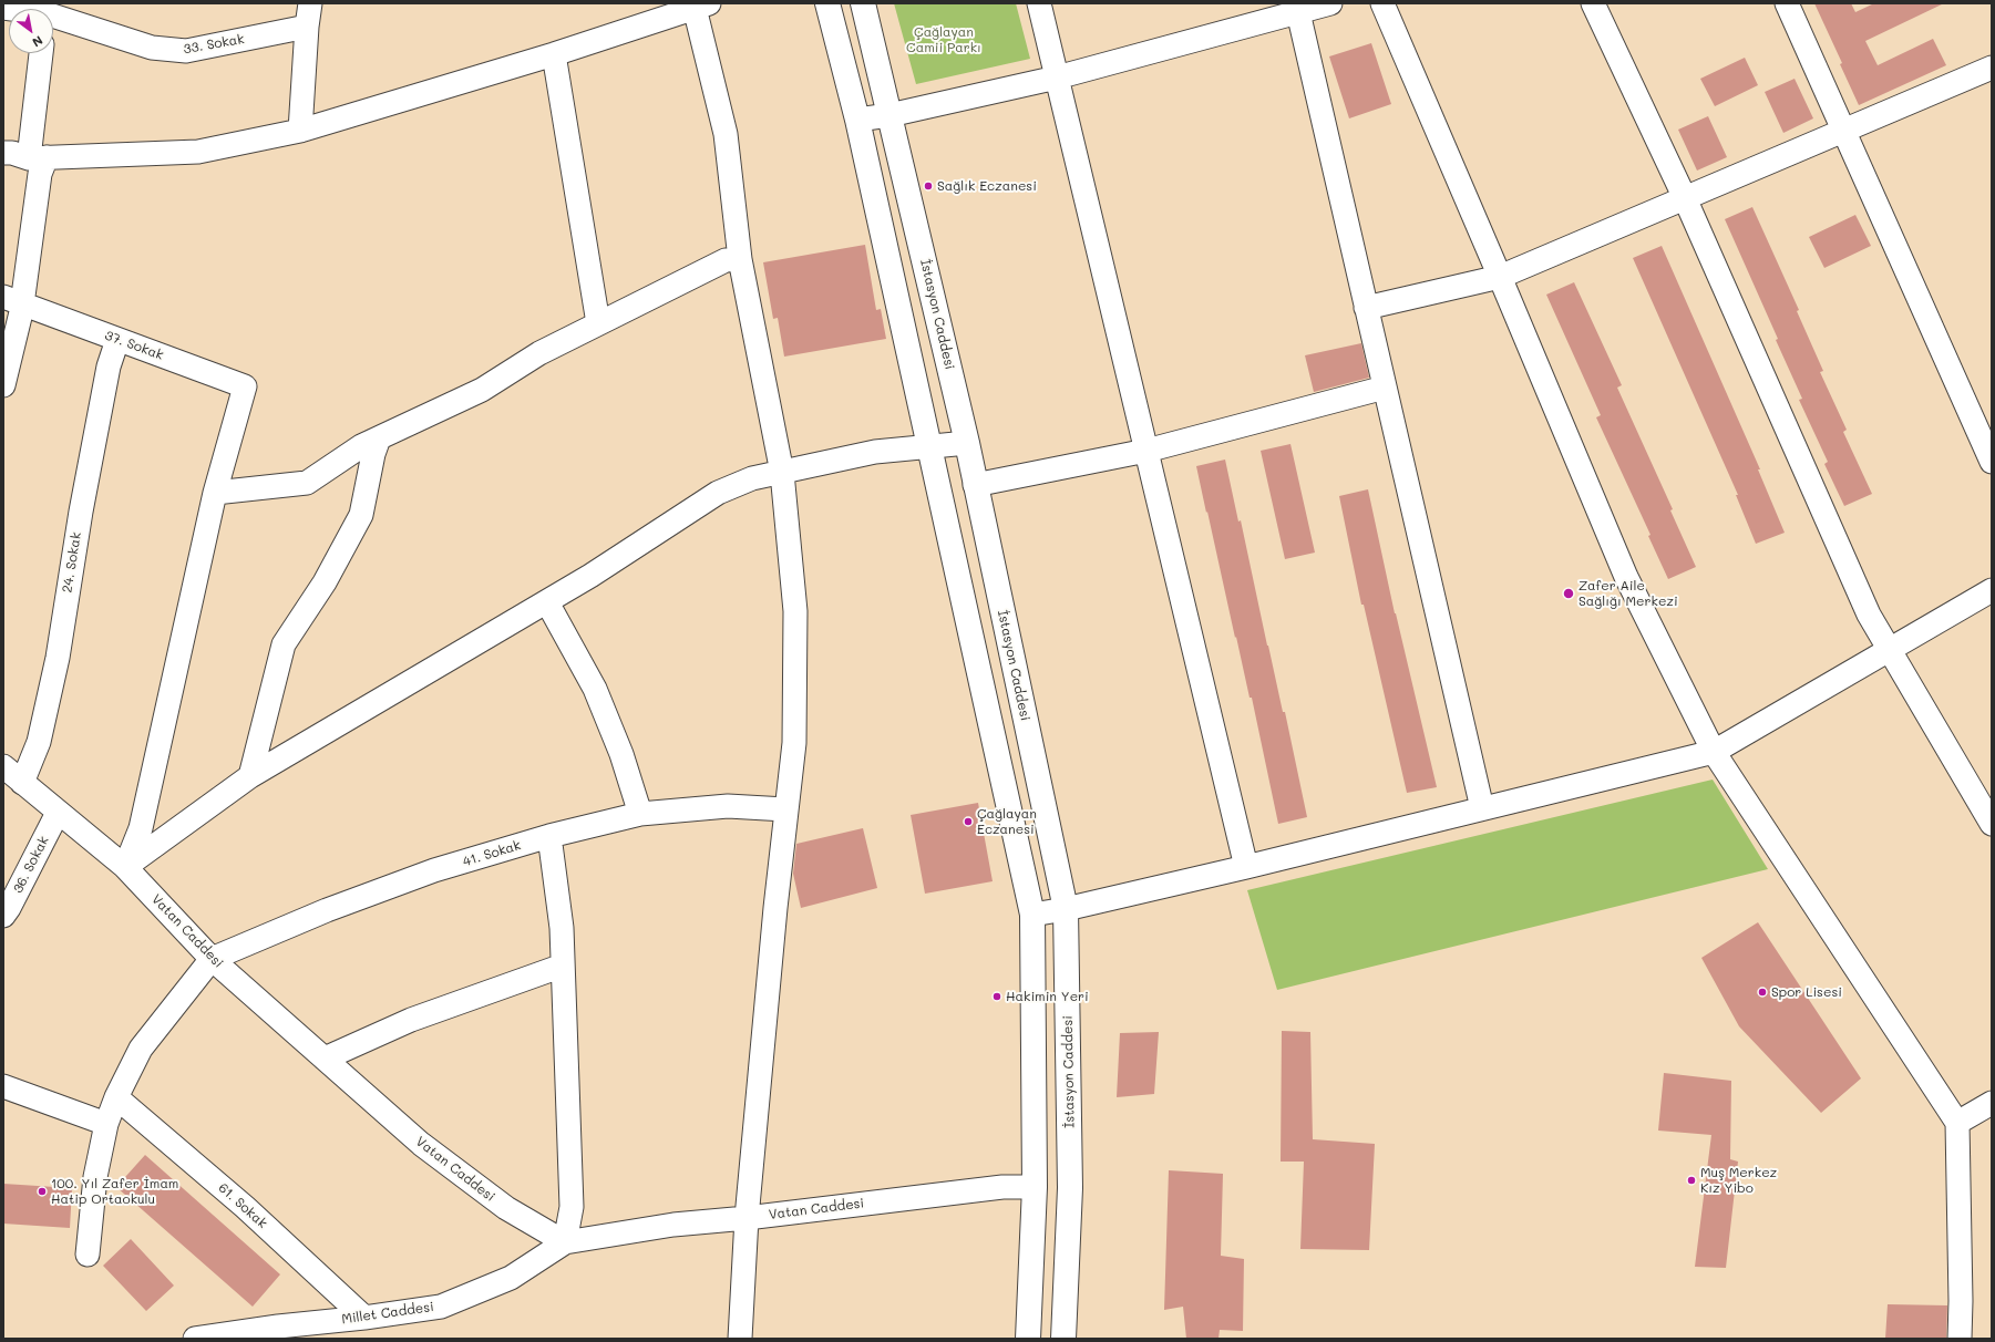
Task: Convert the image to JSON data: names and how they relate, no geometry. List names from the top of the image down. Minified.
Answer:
{"streets":{"main road":["İstasyon Caddesi"],"street":["33. Sokak","37. Sokak","24. Sokak","41. Sokak","36. Sokak","Vatan Caddesi","61. Sokak","Millet Caddesi"]},"crossings":[["37. Sokak","24. Sokak"],["24. Sokak","Vatan Caddesi"],["41. Sokak","Vatan Caddesi"],["36. Sokak","Vatan Caddesi"],["Vatan Caddesi","Millet Caddesi"],["61. Sokak","Millet Caddesi"]],"parks":["Çağlayan Camii Parkı"],"places":["Sağlık Eczanesi","Zafer Aile Sağlığı Merkezi","Çağlayan Eczanesi","Spor Lisesi","Hakimin Yeri","Muş Merkez Kız Yibo","100. Yıl Zafer İmam Hatip Ortaokulu"],"north":"bottom right"}
